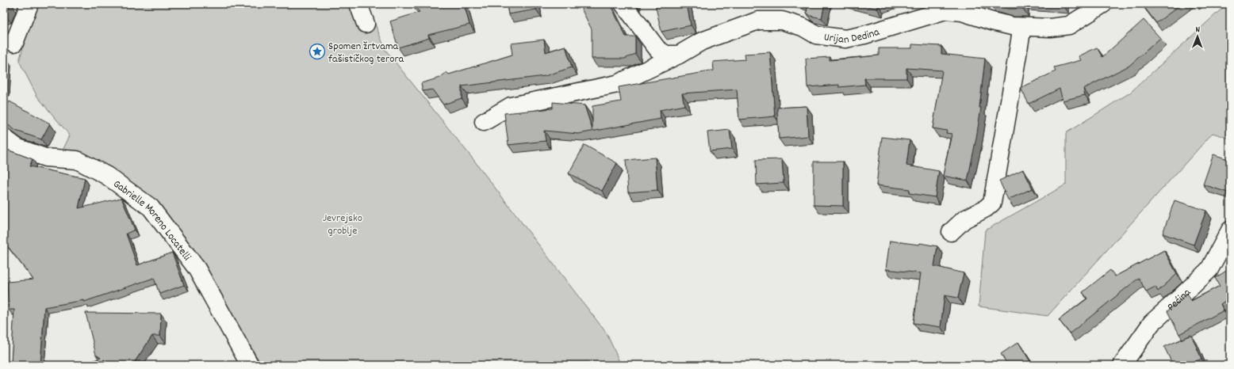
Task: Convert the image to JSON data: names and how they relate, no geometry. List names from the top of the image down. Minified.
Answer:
{"streets":{"street":["Urijan Dedina","Gabrielle Moreno Locatelli","Pećina"]},"parks":["Jevrejsko groblje"],"places":{"place":["Spomen žrtvama fašističkog terora"]},"north":"top"}
